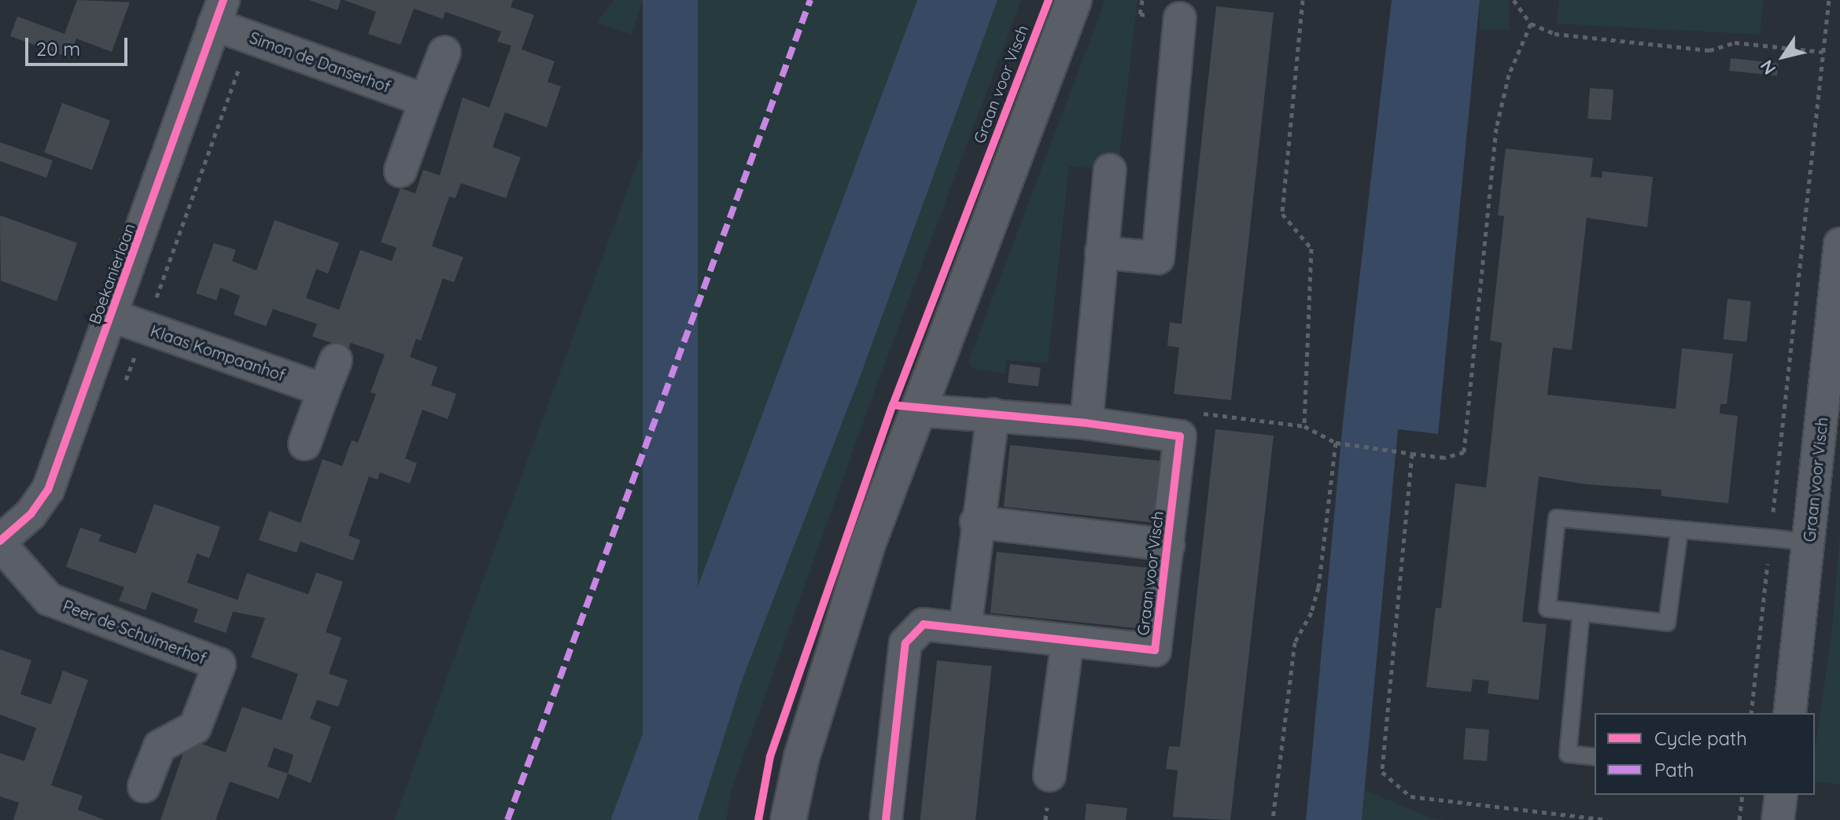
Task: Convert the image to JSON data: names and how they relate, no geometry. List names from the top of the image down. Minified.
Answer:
{"streets":{"street":["Simon de Danserhof","Graan voor Visch","Boekanierlaan","Klaas Kompaanhof","Peer de Schuimerhof"]},"crossings":[["Simon de Danserhof","Boekanierlaan"],["Boekanierlaan","Klaas Kompaanhof"],["Boekanierlaan","Peer de Schuimerhof"]],"legend":["Cycle path","Path"],"scale_bar":"20 m","north":"bottom left"}
